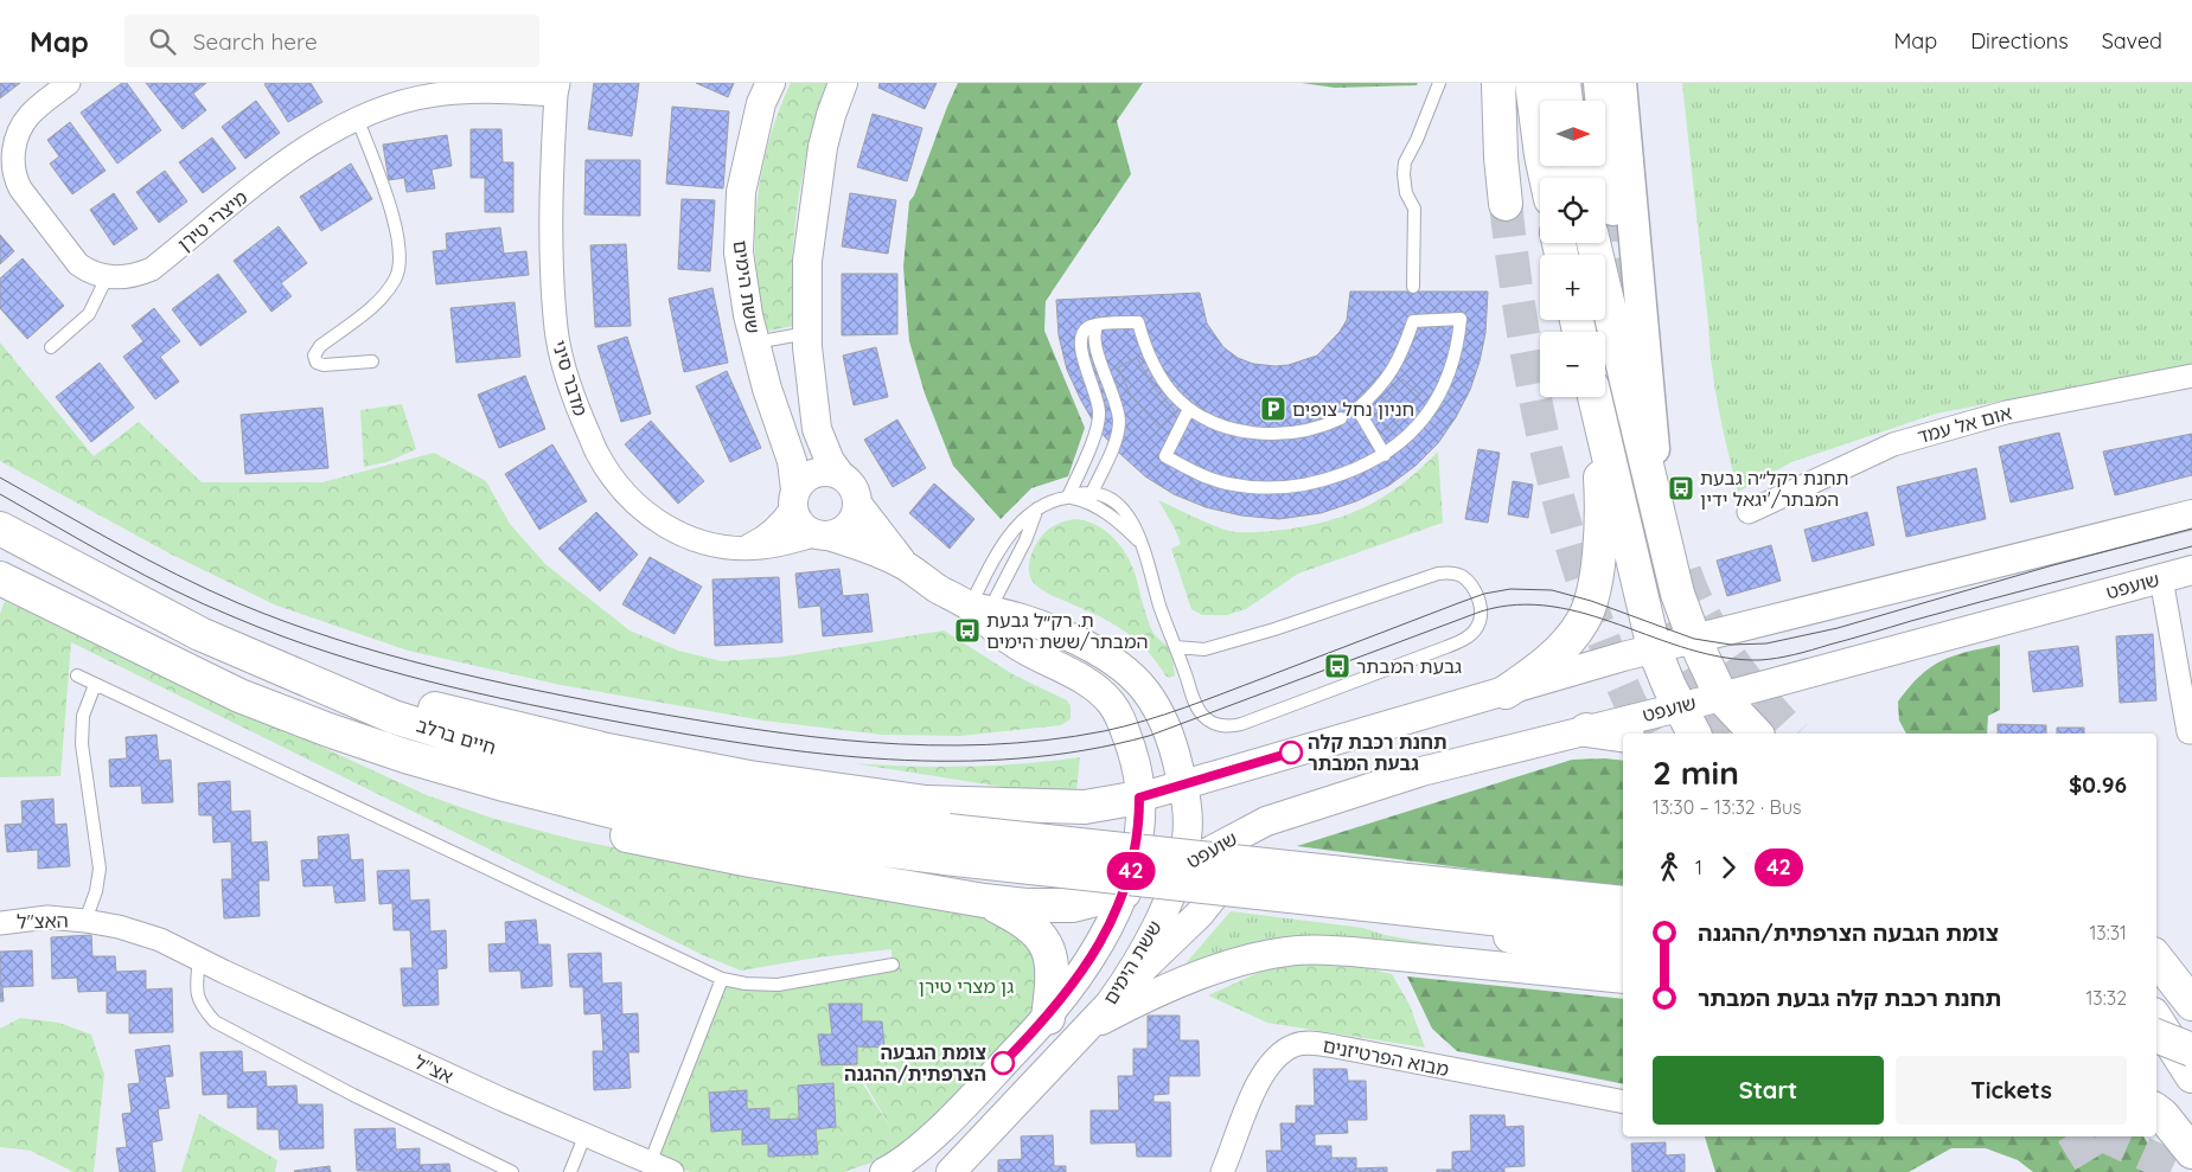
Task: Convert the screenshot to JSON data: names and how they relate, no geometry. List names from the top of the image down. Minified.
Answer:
{"streets":{"highway":["חיים ברלב"],"street":["מיצרי טירן","ששת הימים","מדבר סיני","אום אל עמד","שועפט","האצ\"ל","מבוא הפרטיזנים","אצ\"ל"]},"crossings":[["מיצרי טירן","מדבר סיני"],["ששת הימים","מדבר סיני"],["ששת הימים","שועפט"],["האצ\"ל","אצ\"ל"]],"parks":["גן מצרי טירן"],"places":{"parking":["חניון נחל צופים"],"bus stop":["תחנת רקל״ה גבעת המבתר/'יגאל ידין","ת. רק״ל גבעת המבתר/ששת הימים","גבעת המבתר"],"other":["תחנת רכבת קלה גבעת המבתר","צומת הגבעה הצרפתית/ההגנה"]},"lines":["bus line 42"],"north":"right","page":{"header":"Map","search":"Search here","nav":["Map","Directions","Saved"],"on_map":"42","map_buttons":["+","−"],"heading":["2 min","13:30 – 13:32 · Bus","$0.96"],"legs":["1","42"],"list":[{"name":"צומת הגבעה הצרפתית/ההגנה","value":"13:31"},{"name":"תחנת רכבת קלה גבעת המבתר","value":"13:32"}],"buttons":["Start","Tickets"]}}
